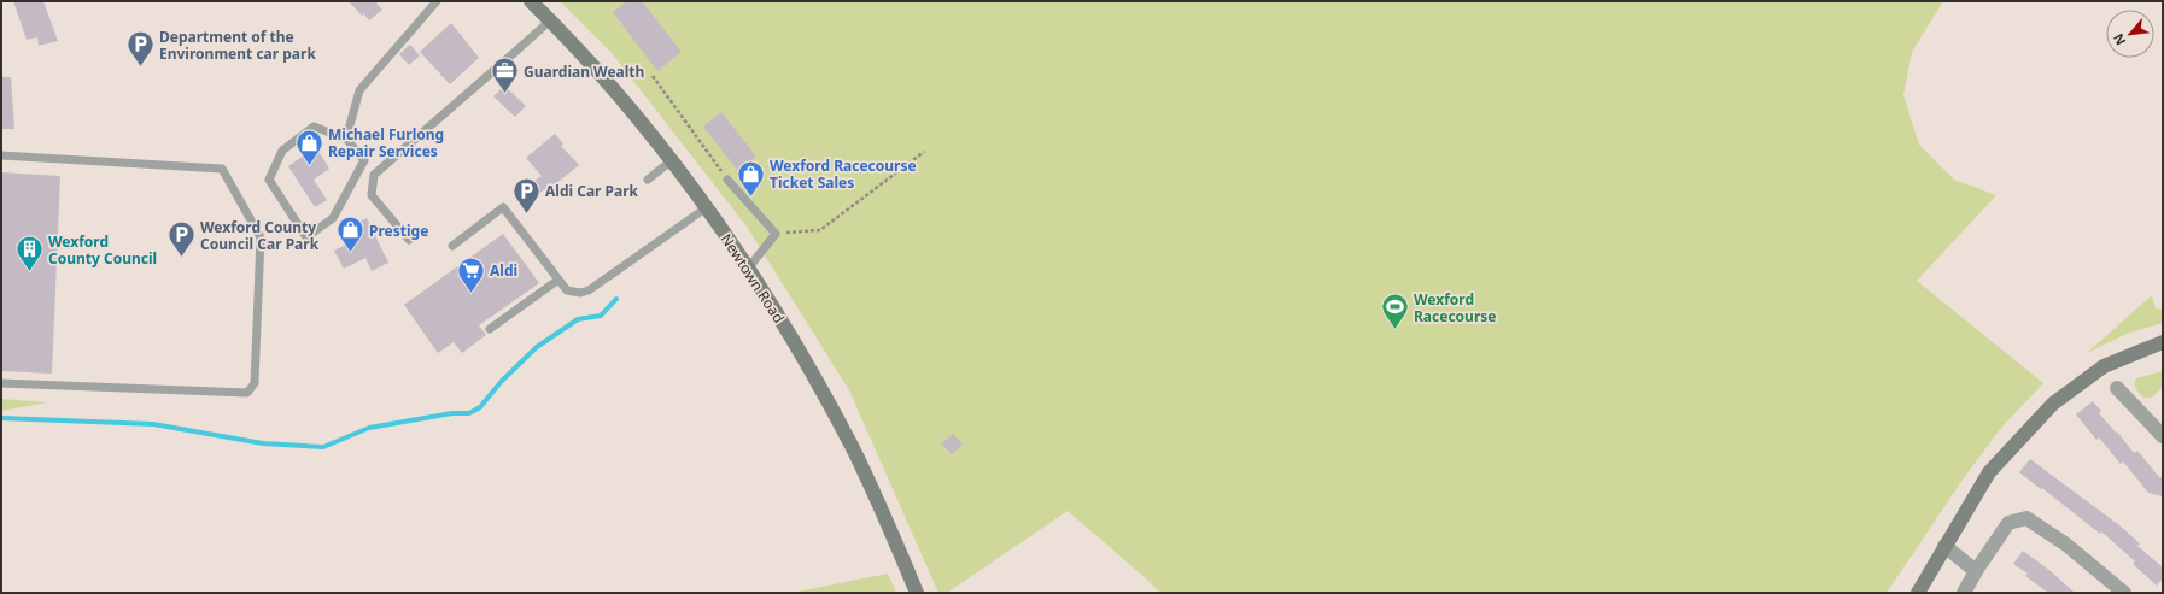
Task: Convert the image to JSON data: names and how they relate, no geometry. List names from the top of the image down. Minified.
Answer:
{"streets":{"main road":["Newtown Road"]},"places":{"parking":["Department of the Environment car park","Aldi Car Park","Wexford County Council Car Park"],"office":["Guardian Wealth"],"shop":["Michael Furlong Repair Services","Wexford Racecourse Ticket Sales","Prestige"],"building":["Wexford County Council"],"supermarket":["Aldi"],"sports":["Wexford Racecourse"]},"north":"bottom left"}
